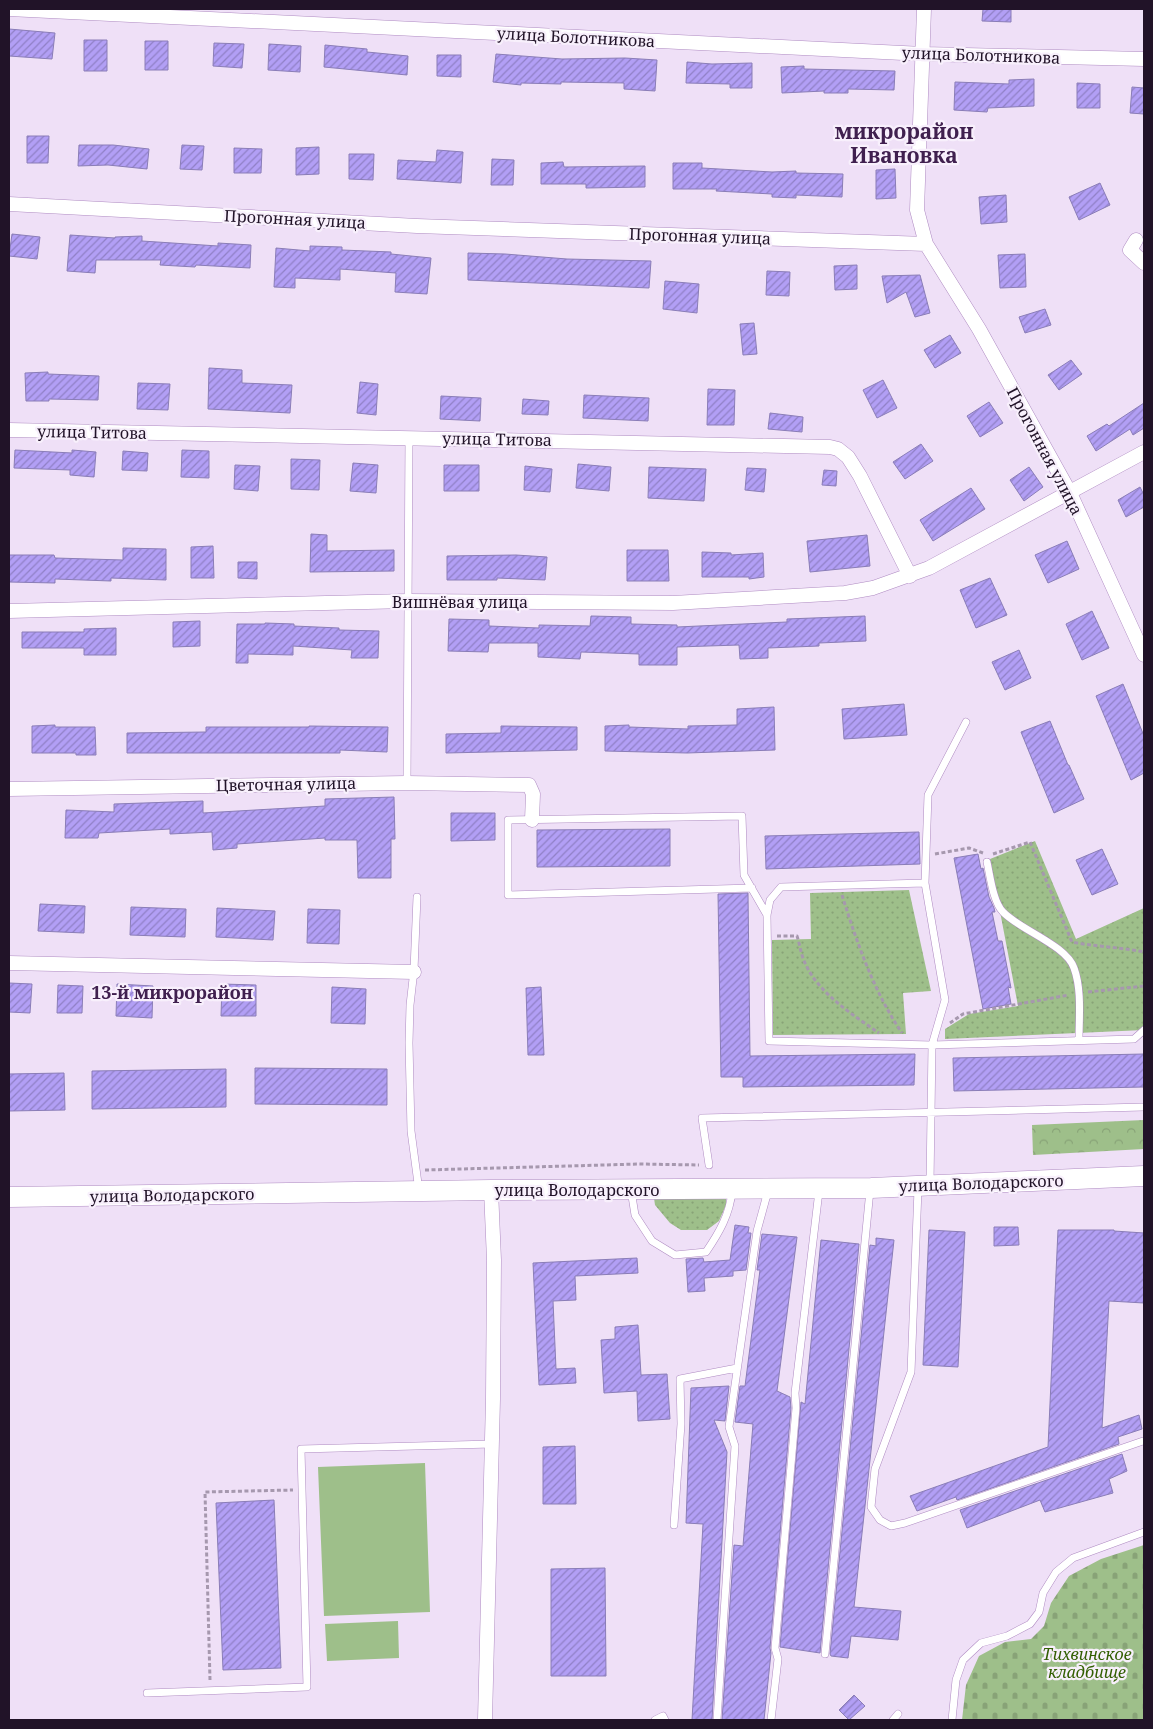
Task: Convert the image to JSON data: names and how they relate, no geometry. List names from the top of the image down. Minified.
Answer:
{"streets":{"main road":["улица Володарского"],"street":["улица Болотникова","Прогонная улица","улица Титова","Вишнёвая улица","Цветочная улица"]},"crossings":[["Прогонная улица","Вишнёвая улица"],["улица Титова","Вишнёвая улица"]],"districts":["микрорайон Ивановка","13-й микрорайон"],"parks":["Тихвинское кладбище"]}
